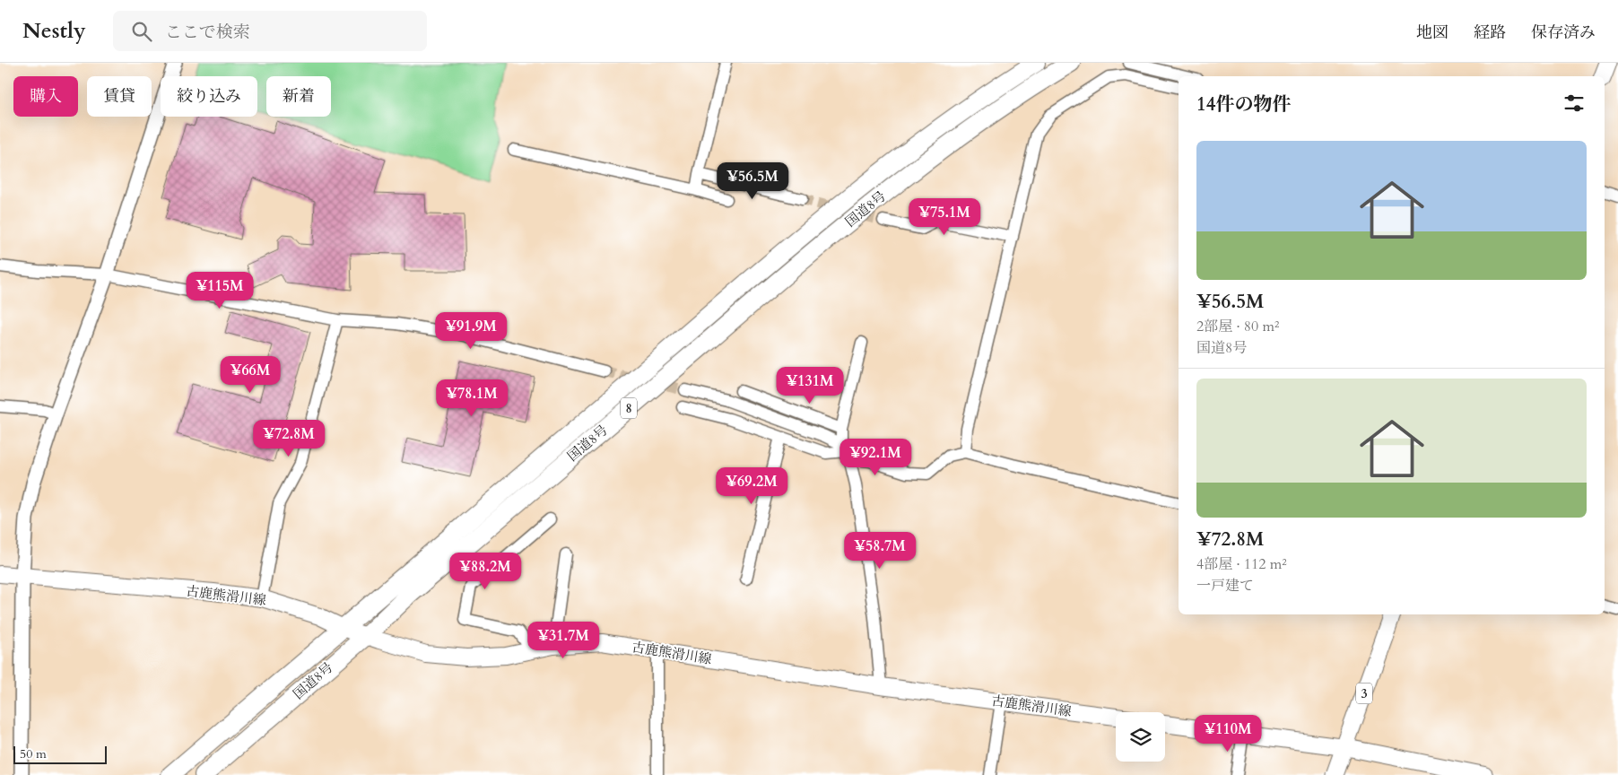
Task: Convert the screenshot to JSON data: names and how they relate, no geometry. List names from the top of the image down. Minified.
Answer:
{"streets":{"highway":["国道8号","8"],"main road":["古鹿熊滑川線","3"]},"crossings":[["国道8号","古鹿熊滑川線"]],"scale_bar":"50 m","page":{"header":"Nestly","search":"ここで検索","nav":["地図","経路","保存済み"],"chip":["購入","賃貸","絞り込み","新着"],"heading":"14件の物件","list":[{"name":"¥56.5M","note":"2部屋 · 80 m² · 国道8号"},{"name":"¥72.8M","note":"4部屋 · 112 m² · 一戸建て"}],"price":["¥56.5M","¥75.1M","¥115M","¥91.9M","¥66M","¥131M","¥78.1M","¥72.8M","¥92.1M","¥69.2M","¥58.7M","¥88.2M","¥31.7M","¥110M"],"scale":"50 m"}}
